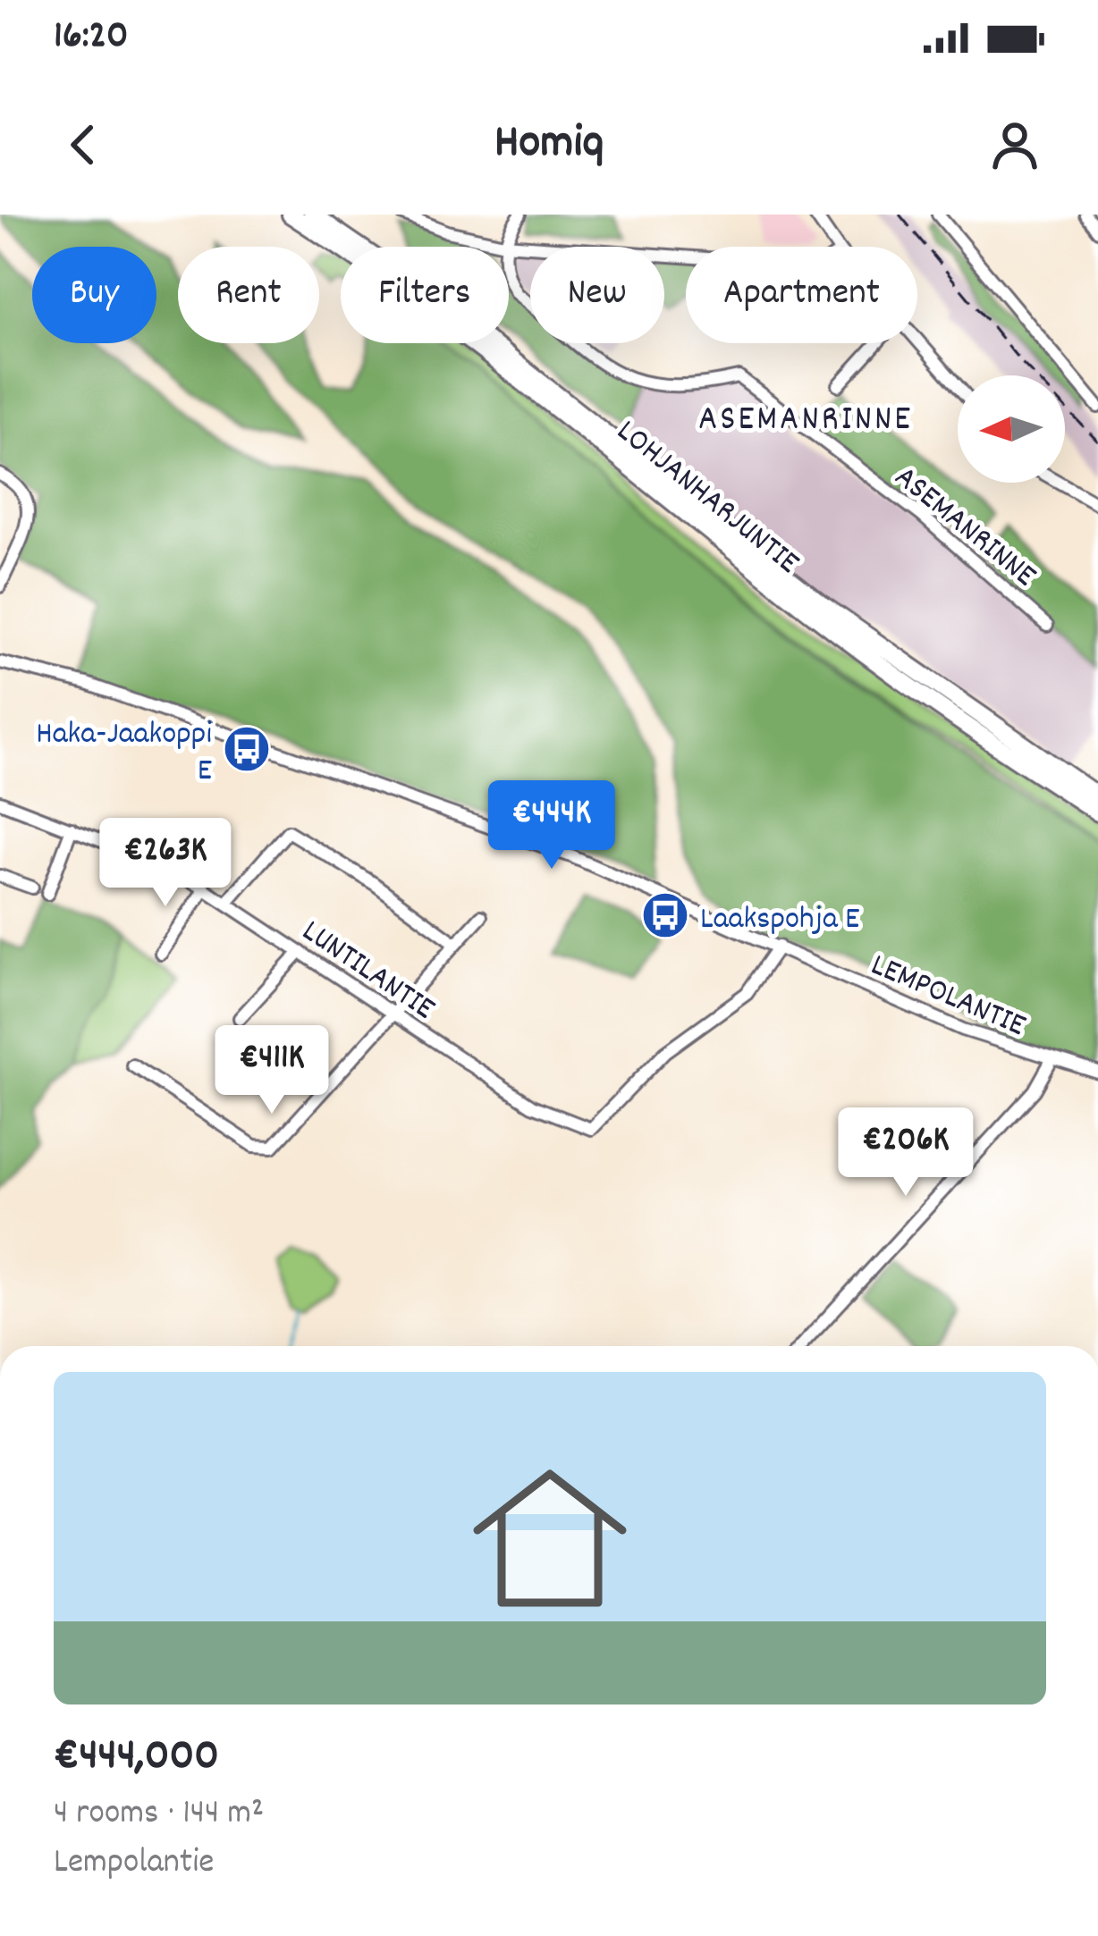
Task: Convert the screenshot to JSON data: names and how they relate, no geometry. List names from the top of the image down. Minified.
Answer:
{"streets":{"highway":["LOHJANHARJUNTIE"],"street":["ASEMANRINNE","LUNTILANTIE","LEMPOLANTIE"]},"crossings":[["LUNTILANTIE","LEMPOLANTIE"]],"districts":["ASEMANRINNE"],"places":{"bus stop":["Haka-Jaakoppi E","Laakspohja E"]},"north":"left","page":{"status":"16:20","header":"Homiq","chip":["Buy","Rent","Filters","New","Apartment"],"price":["€444K","€263K","€411K","€206K"],"list":[{"name":"€444,000","note":"4 rooms · 144 m² · Lempolantie"}]}}
